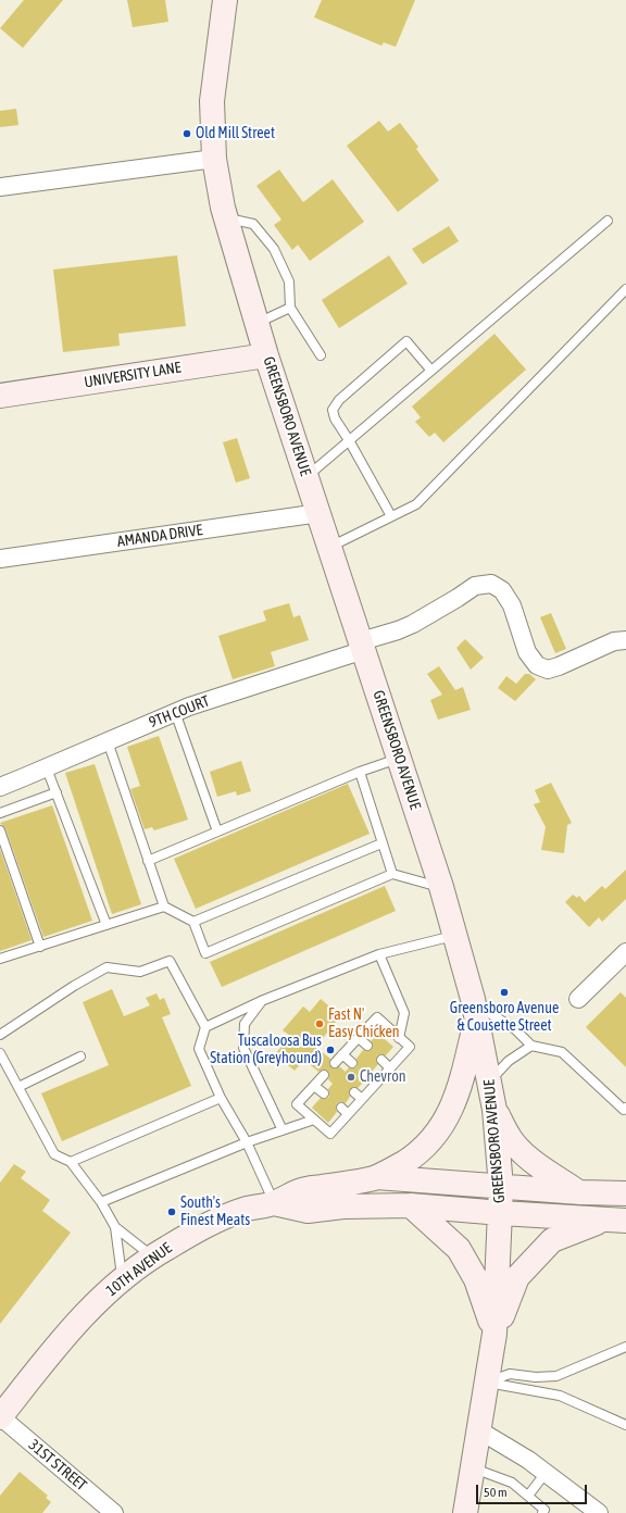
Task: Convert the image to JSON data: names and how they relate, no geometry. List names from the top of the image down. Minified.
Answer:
{"streets":{"main road":["UNIVERSITY LANE","GREENSBORO AVENUE","10TH AVENUE"],"street":["AMANDA DRIVE","9TH COURT","31ST STREET"]},"crossings":[["UNIVERSITY LANE","GREENSBORO AVENUE"],["GREENSBORO AVENUE","AMANDA DRIVE"],["GREENSBORO AVENUE","9TH COURT"],["10TH AVENUE","31ST STREET"]],"places":["Old Mill Street","Greensboro Avenue & Cousette Street","Fast N' Easy Chicken","Tuscaloosa Bus Station (Greyhound)","Chevron","South's Finest Meats"],"scale_bar":"50 m"}
